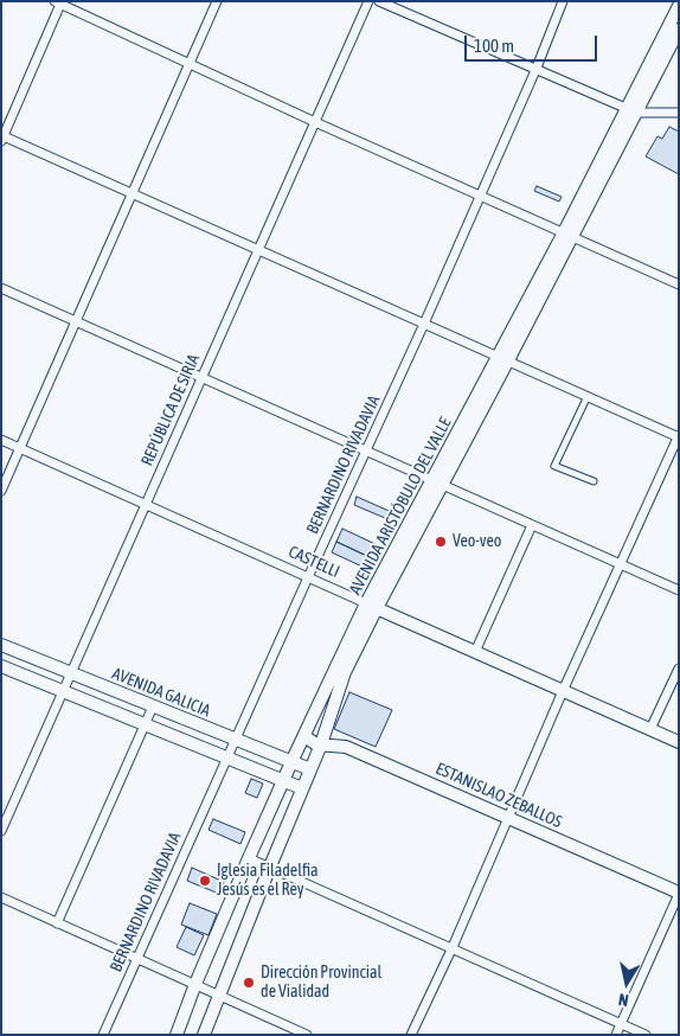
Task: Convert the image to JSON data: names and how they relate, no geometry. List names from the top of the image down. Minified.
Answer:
{"streets":{"main road":["AVENIDA ARISTÓBULO DEL VALLE","CASTELLI","AVENIDA GALICIA","ESTANISLAO ZEBALLOS"],"street":["REPÚBLICA DE SIRIA","BERNARDINO RIVADAVIA"]},"crossings":[["REPÚBLICA DE SIRIA","CASTELLI"],["REPÚBLICA DE SIRIA","AVENIDA GALICIA"],["BERNARDINO RIVADAVIA","CASTELLI"],["BERNARDINO RIVADAVIA","AVENIDA GALICIA"],["AVENIDA ARISTÓBULO DEL VALLE","CASTELLI"],["AVENIDA ARISTÓBULO DEL VALLE","AVENIDA GALICIA"],["AVENIDA ARISTÓBULO DEL VALLE","ESTANISLAO ZEBALLOS"]],"places":["Veo-veo","Iglesia Filadelfia Jesús es el Rey","Dirección Provincial de Vialidad"],"scale_bar":"100 m","north":"bottom"}
